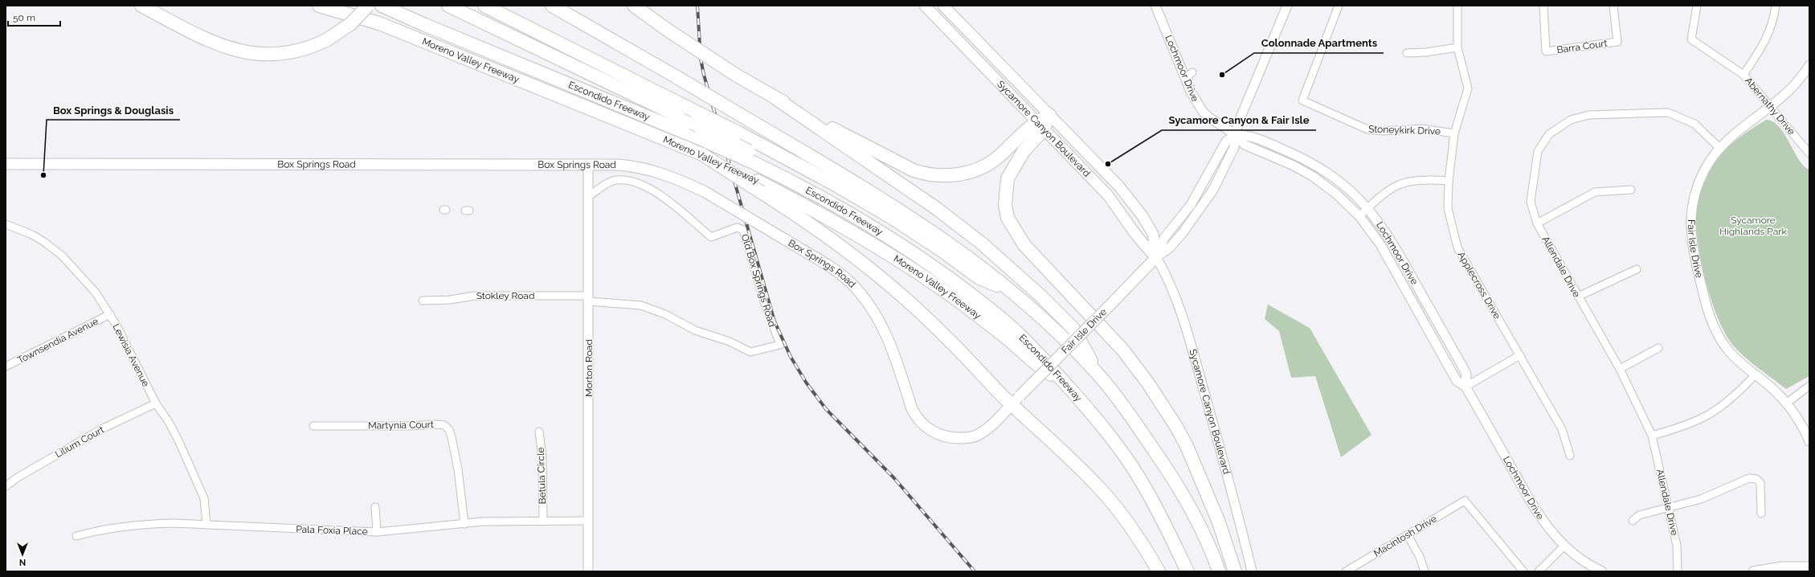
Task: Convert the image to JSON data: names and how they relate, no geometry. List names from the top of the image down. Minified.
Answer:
{"streets":{"highway":["Moreno Valley Freeway","Escondido Freeway"],"main road":["Sycamore Canyon Boulevard","Box Springs Road","Fair Isle Drive"],"street":["Barra Court","Lochmoor Drive","Abernathy Drive","Stoneykirk Drive","Allendale Drive","Old Box Springs Road","Applecross Drive","Stokley Road","Townsendia Avenue","Lewisia Avenue","Morton Road","Martynia Court","Lilium Court","Betula Circle","Pala Foxia Place","Macintosh Drive"]},"crossings":[["Moreno Valley Freeway","Escondido Freeway"],["Lochmoor Drive","Fair Isle Drive"],["Abernathy Drive","Fair Isle Drive"],["Sycamore Canyon Boulevard","Fair Isle Drive"],["Stoneykirk Drive","Applecross Drive"],["Box Springs Road","Fair Isle Drive"],["Box Springs Road","Morton Road"],["Fair Isle Drive","Allendale Drive"],["Old Box Springs Road","Stokley Road"],["Old Box Springs Road","Morton Road"],["Stokley Road","Morton Road"],["Townsendia Avenue","Lewisia Avenue"],["Lewisia Avenue","Lilium Court"],["Lewisia Avenue","Pala Foxia Place"],["Morton Road","Pala Foxia Place"],["Martynia Court","Pala Foxia Place"],["Betula Circle","Pala Foxia Place"]],"parks":["Sycamore Highlands Park"],"places":["Colonnade Apartments","Sycamore Canyon & Fair Isle","Box Springs & Douglasis"],"scale_bar":"50 m","north":"bottom"}
